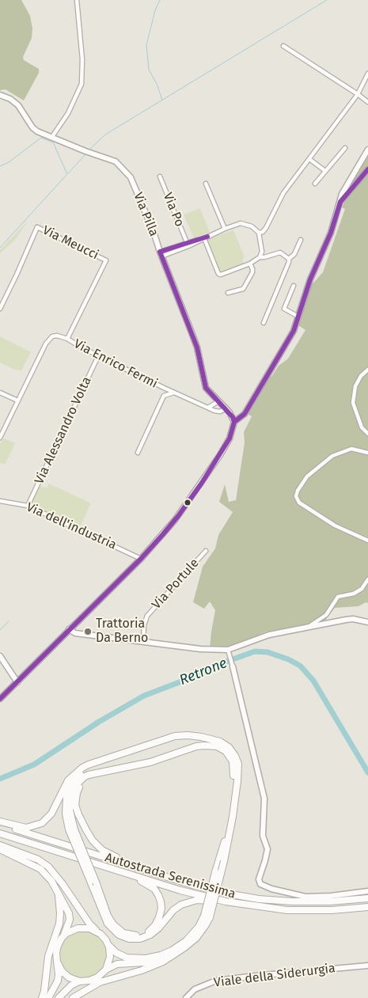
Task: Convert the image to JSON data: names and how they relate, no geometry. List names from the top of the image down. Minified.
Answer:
{"streets":{"highway":["Autostrada Serenissima"],"street":["Via Po","Via Pilla","Via Meucci","Via Enrico Fermi","Via Alessandro Volta","Via dell'industria","Via Portule","Viale della Siderurgia"]},"crossings":[["Via Pilla","Via Enrico Fermi"],["Via Meucci","Via Enrico Fermi"],["Via Enrico Fermi","Via Alessandro Volta"],["Via Alessandro Volta","Via dell'industria"]],"water":["Retrone"],"places":["Trattoria Da Berno"]}
